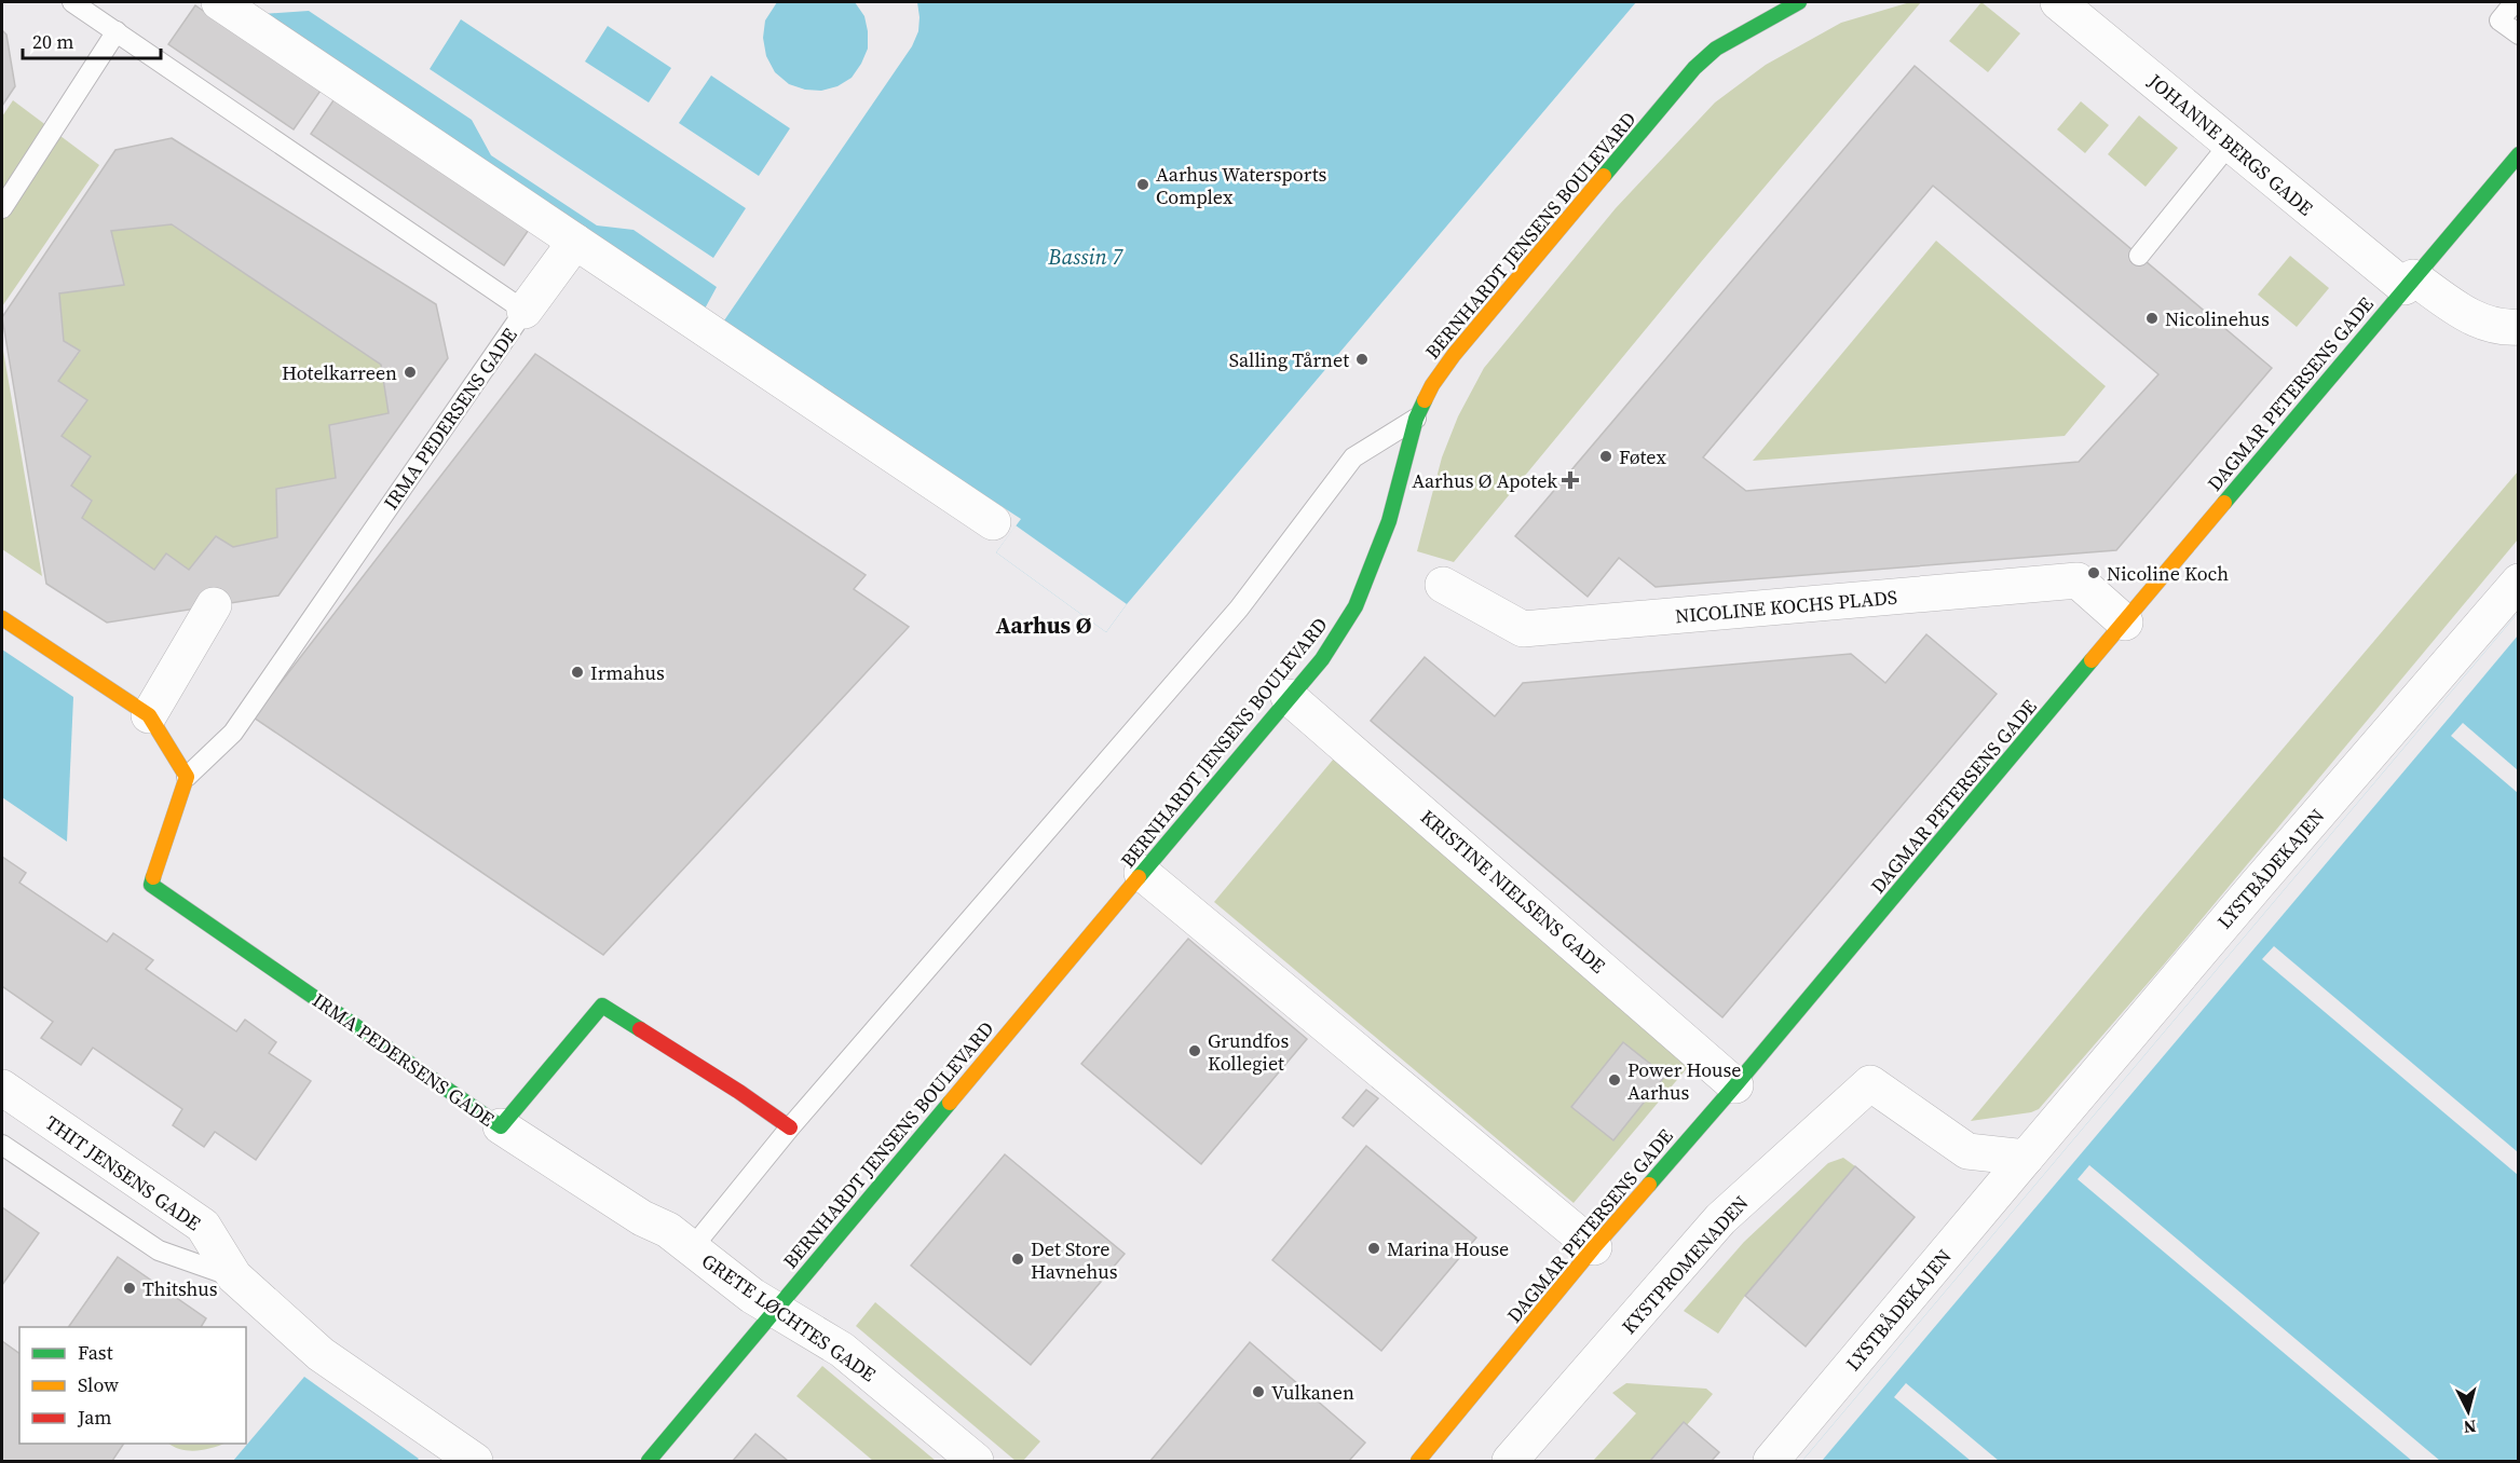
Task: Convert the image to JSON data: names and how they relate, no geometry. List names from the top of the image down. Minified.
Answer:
{"streets":{"street":["JOHANNE BERGS GADE","BERNHARDT JENSENS BOULEVARD","DAGMAR PETERSENS GADE","IRMA PEDERSENS GADE","NICOLINE KOCHS PLADS","LYSTBÅDEKAJEN","KRISTINE NIELSENS GADE","THIT JENSENS GADE","KYSTPROMENADEN","GRETE LØCHTES GADE"]},"crossings":[["JOHANNE BERGS GADE","DAGMAR PETERSENS GADE"],["BERNHARDT JENSENS BOULEVARD","KRISTINE NIELSENS GADE"],["BERNHARDT JENSENS BOULEVARD","GRETE LØCHTES GADE"],["DAGMAR PETERSENS GADE","NICOLINE KOCHS PLADS"],["DAGMAR PETERSENS GADE","KRISTINE NIELSENS GADE"],["IRMA PEDERSENS GADE","GRETE LØCHTES GADE"],["LYSTBÅDEKAJEN","KYSTPROMENADEN"]],"districts":["Aarhus Ø"],"water":["Bassin 7"],"places":{"other":["Aarhus Watersports Complex","Nicolinehus","Salling Tårnet","Hotelkarreen","Føtex","Nicoline Koch","Irmahus","Grundfos Kollegiet","Power House Aarhus","Marina House","Det Store Havnehus","Thitshus","Vulkanen"],"health":["Aarhus Ø Apotek"]},"legend":["Fast","Slow","Jam"],"scale_bar":"20 m","north":"bottom"}
